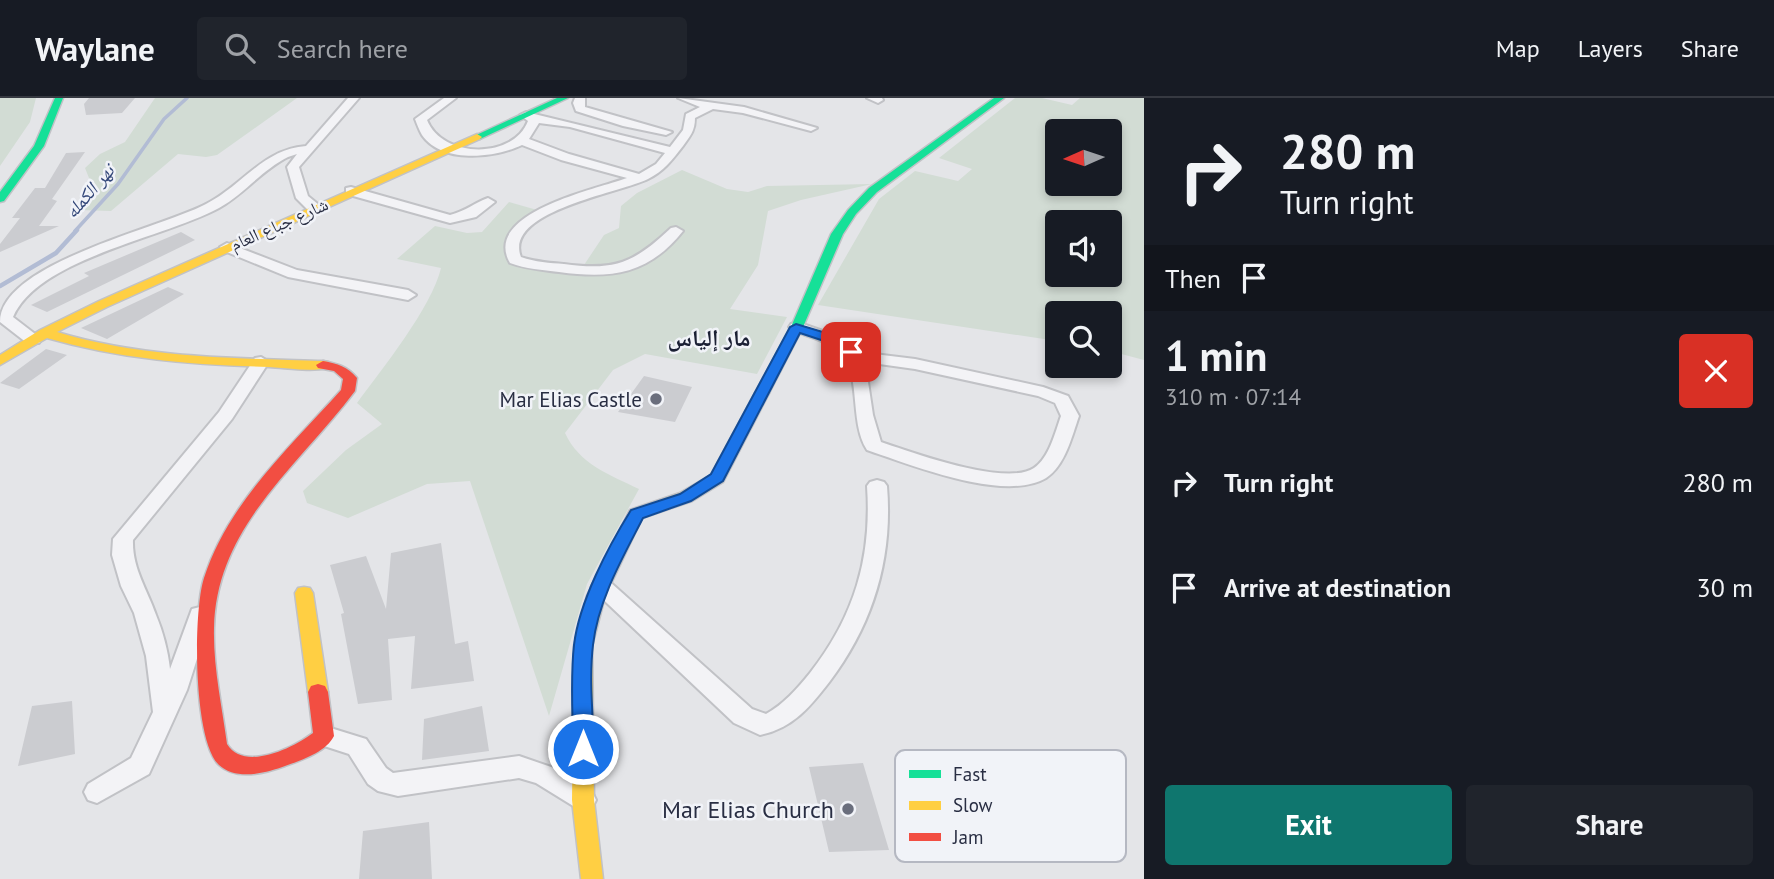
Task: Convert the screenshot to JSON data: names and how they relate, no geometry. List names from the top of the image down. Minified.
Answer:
{"streets":{"street":["شارع جباع العام"]},"districts":["مار إلياس"],"water":["نهر الكمله"],"places":["Mar Elias Castle","Mar Elias Church"],"legend":["Fast","Slow","Jam"],"north":"left","page":{"header":"Waylane","search":"Search here","nav":["Map","Layers","Share"],"turn":["280 m","Turn right"],"then":"Then","heading":["1 min","310 m · 07:14"],"list":[{"name":"Turn right","value":"280 m"},{"name":"Arrive at destination","value":"30 m"}],"buttons":["Exit","Share"]}}
